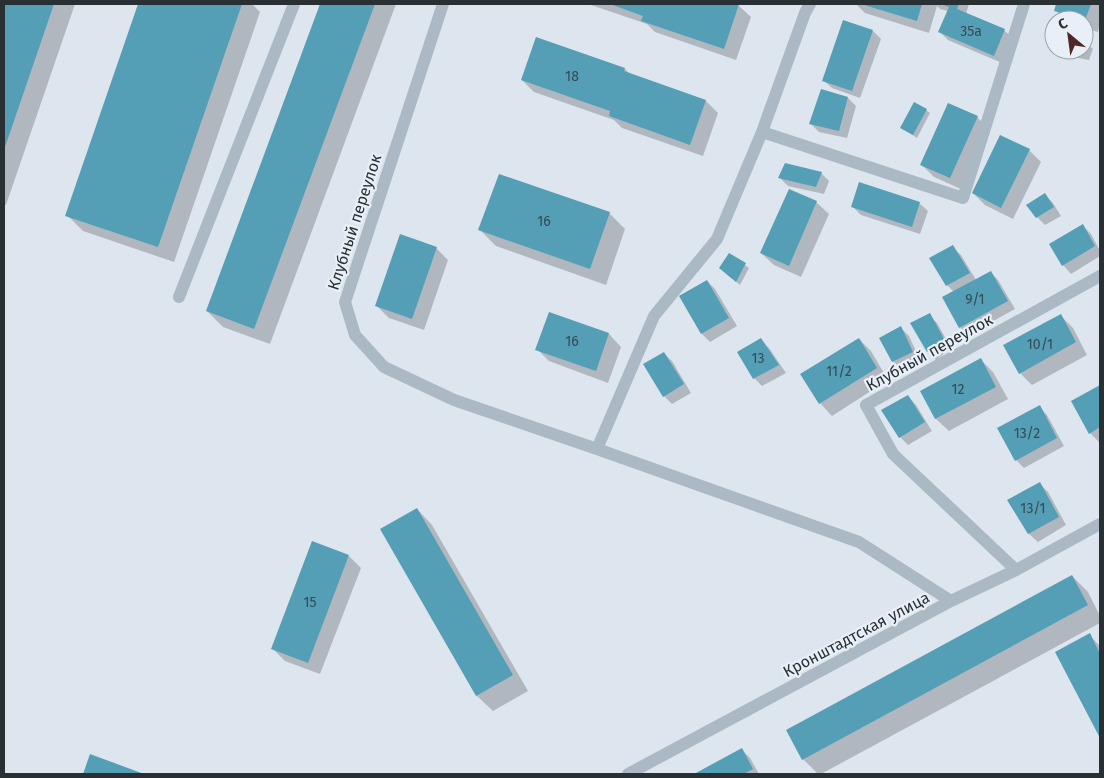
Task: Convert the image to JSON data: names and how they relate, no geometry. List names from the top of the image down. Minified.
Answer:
{"streets":{"street":["Клубный переулок","Кронштадтская улица"]},"crossings":[["Клубный переулок","Кронштадтская улица"]],"house_numbers":["35а","18","16","9/1","16","10/1","13","11/2","12","13/2","13/1","15"],"north":"top left"}
